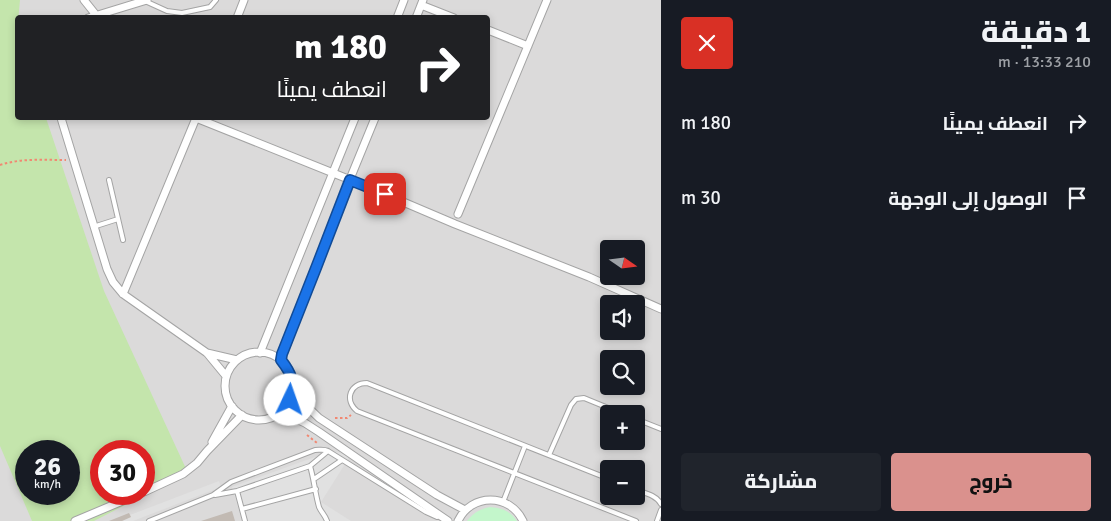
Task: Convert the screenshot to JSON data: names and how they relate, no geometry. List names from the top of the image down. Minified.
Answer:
{"north":"right","page":{"heading":["1 دقيقة","210 m · 13:33"],"turn":["180 m","انعطف يمينًا"],"list":[{"name":"انعطف يمينًا","value":"180 m"},{"name":"الوصول إلى الوجهة","value":"30 m"}],"map_buttons":["+","−"],"speed":"26 km/h","limit":"30","buttons":["خروج","مشاركة"]}}
